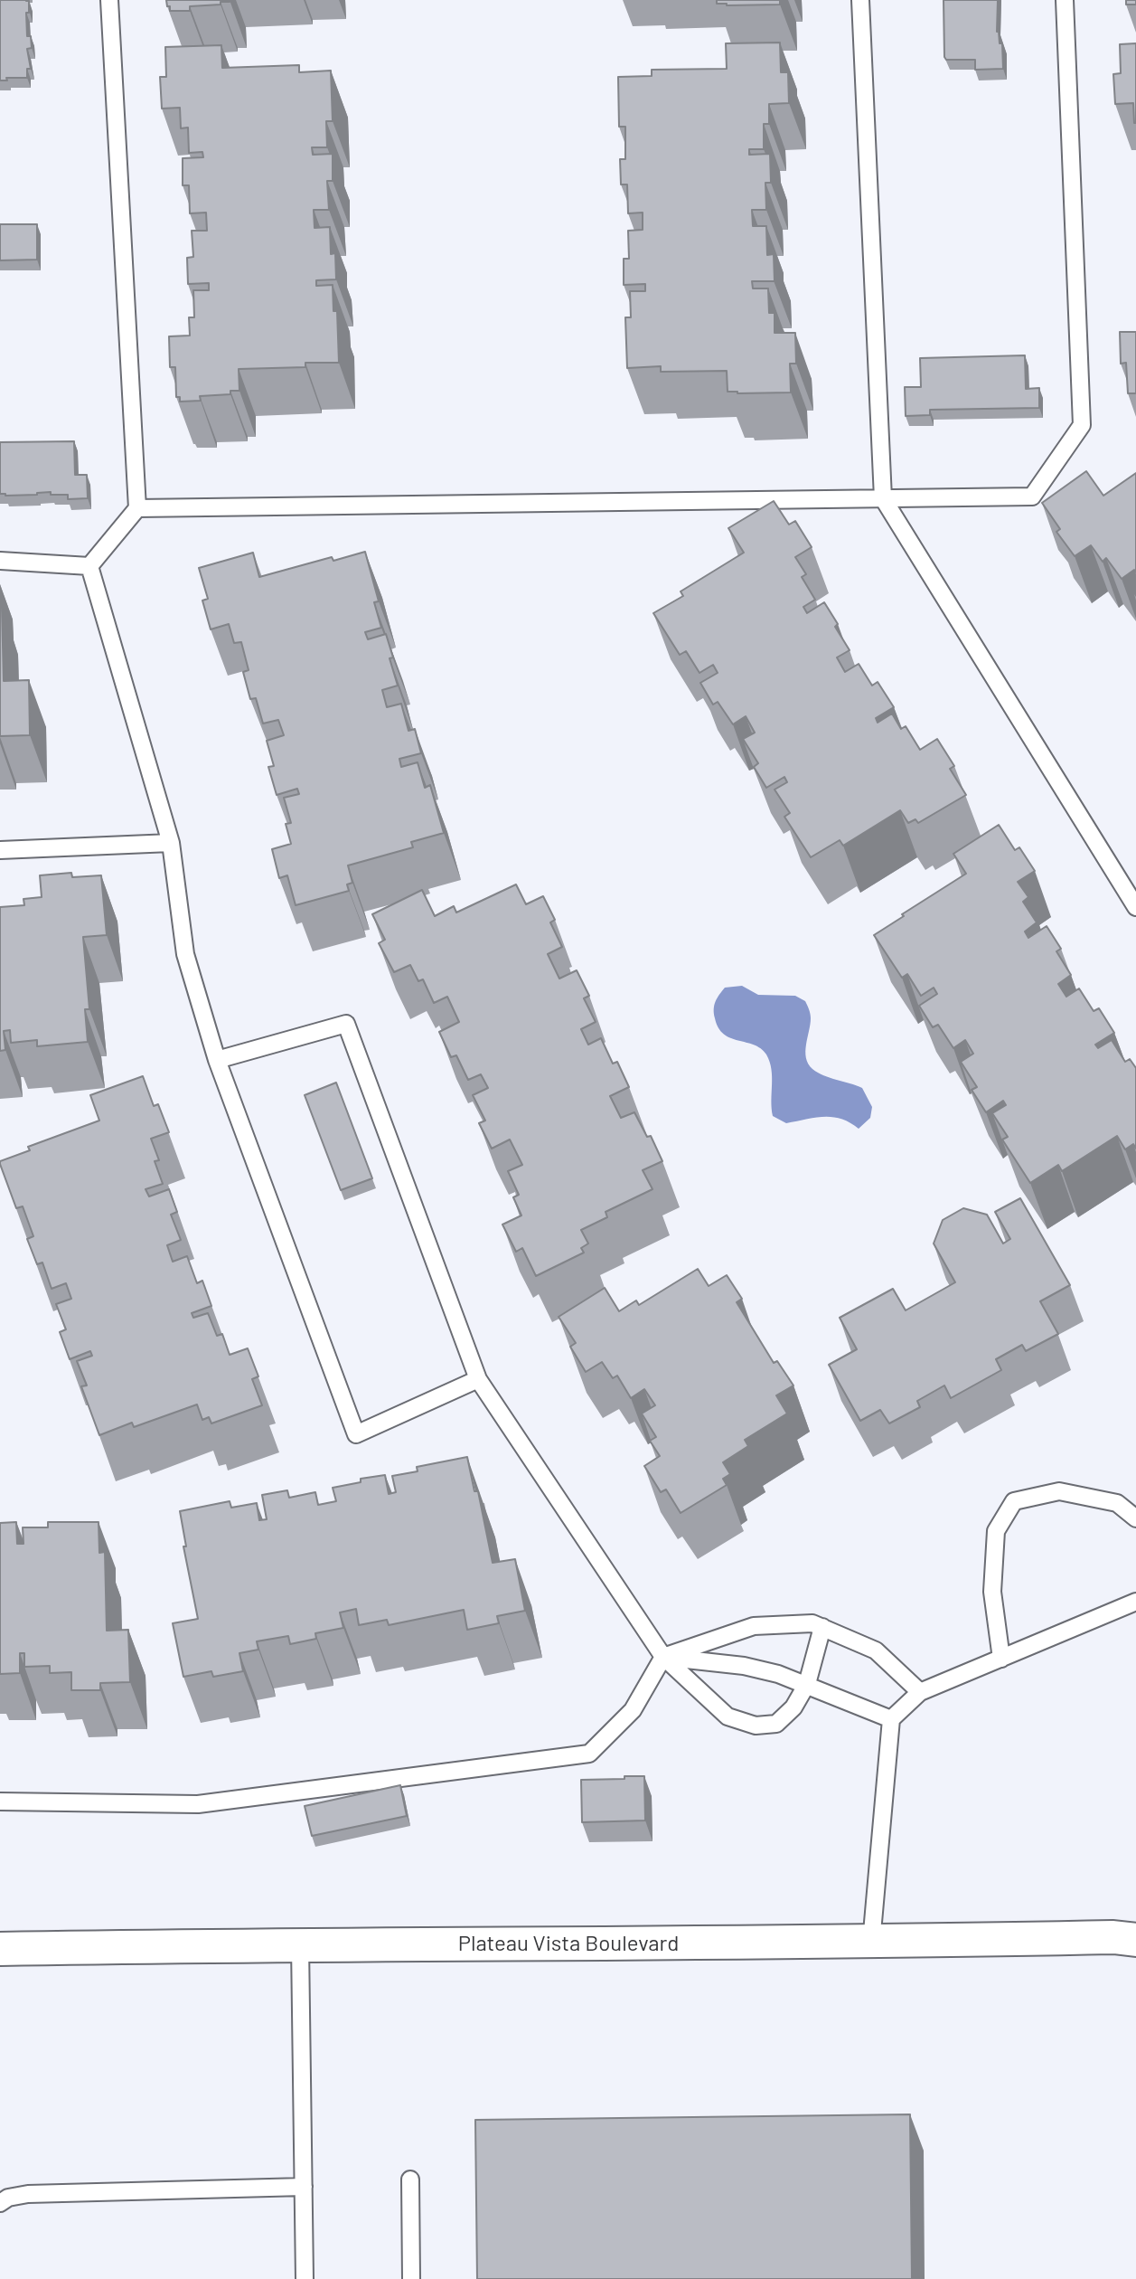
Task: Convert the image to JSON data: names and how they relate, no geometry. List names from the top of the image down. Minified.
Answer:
{"streets":{"street":["Plateau Vista Boulevard"]}}
